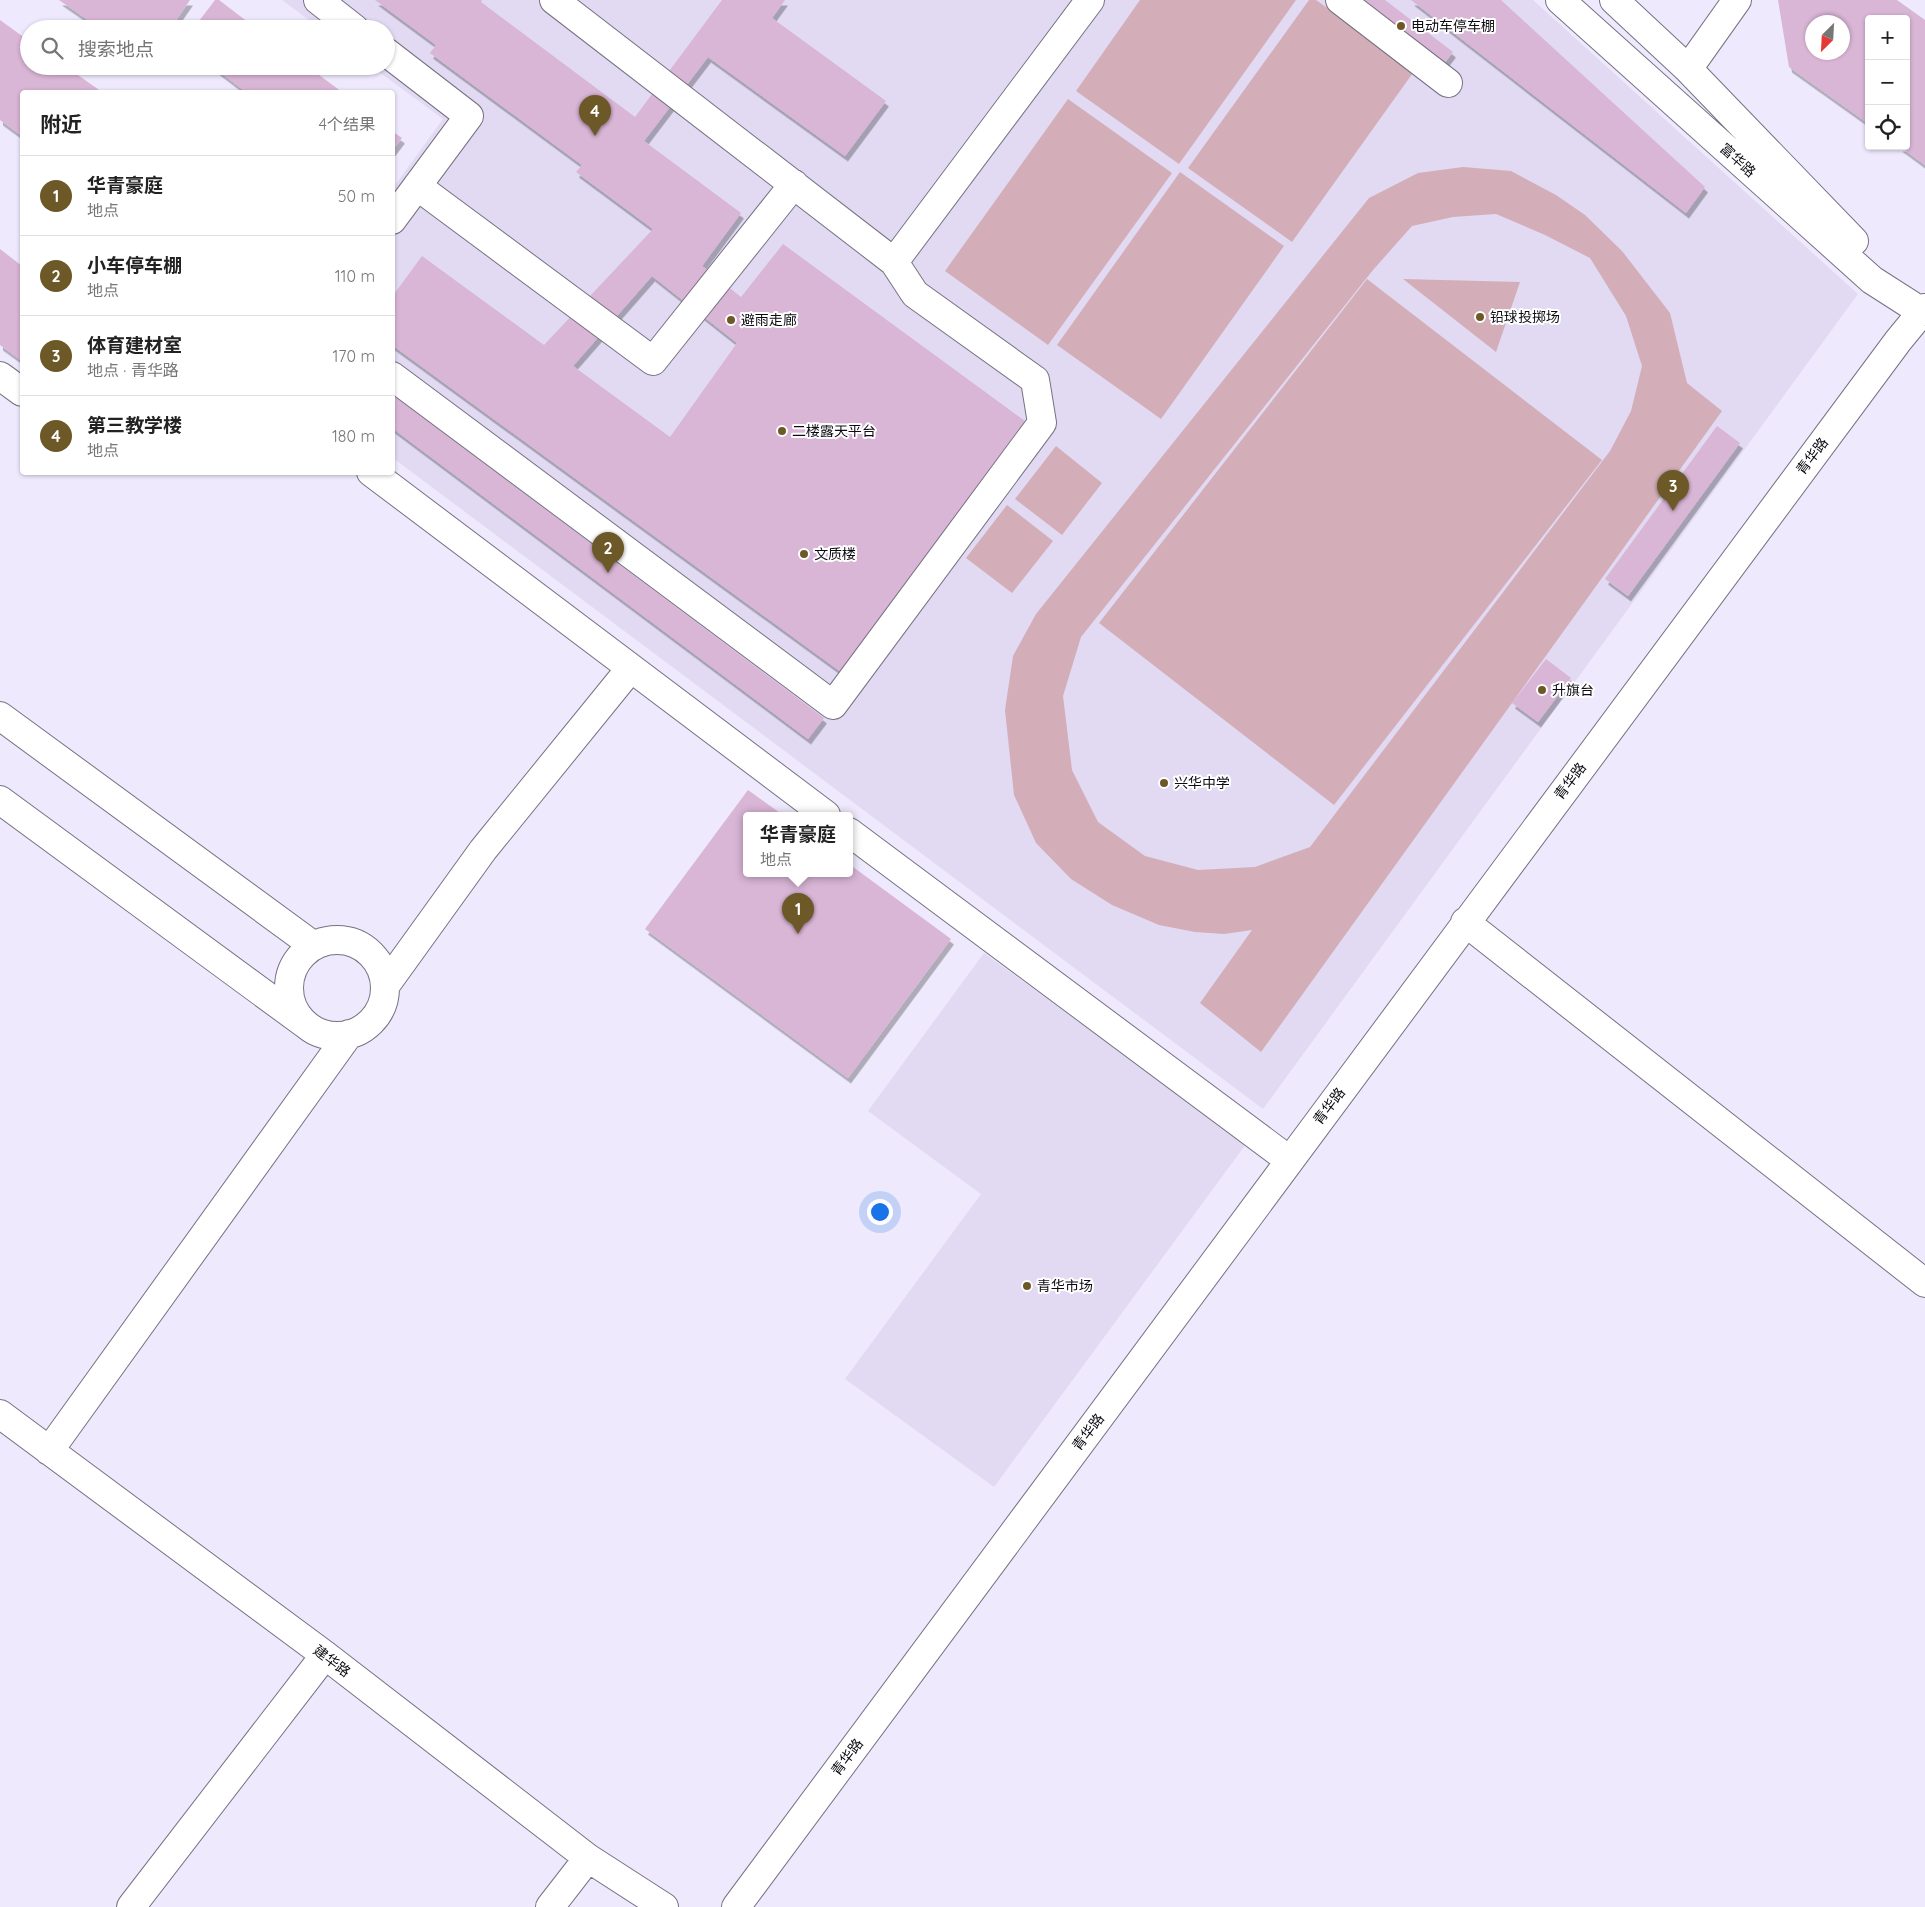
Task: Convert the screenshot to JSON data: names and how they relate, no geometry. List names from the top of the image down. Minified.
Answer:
{"streets":{"street":["富华路","青华路","建华路"]},"crossings":[["富华路","青华路"]],"places":["电动车停车棚","铅球投掷场","避雨走廊","二楼露天平台","文质楼","升旗台","兴华中学","青华市场"],"north":"bottom left","page":{"map_buttons":["+","−"],"search":"搜索地点","heading":["附近","4个结果"],"pins":["4","3","2","1"],"list":[{"mark":"1","name":"华青豪庭","note":"地点","value":"50 m"},{"mark":"2","name":"小车停车棚","note":"地点","value":"110 m"},{"mark":"3","name":"体育建材室","note":"地点 · 青华路","value":"170 m"},{"mark":"4","name":"第三教学楼","note":"地点","value":"180 m"}],"popup":["华青豪庭","地点"]}}
